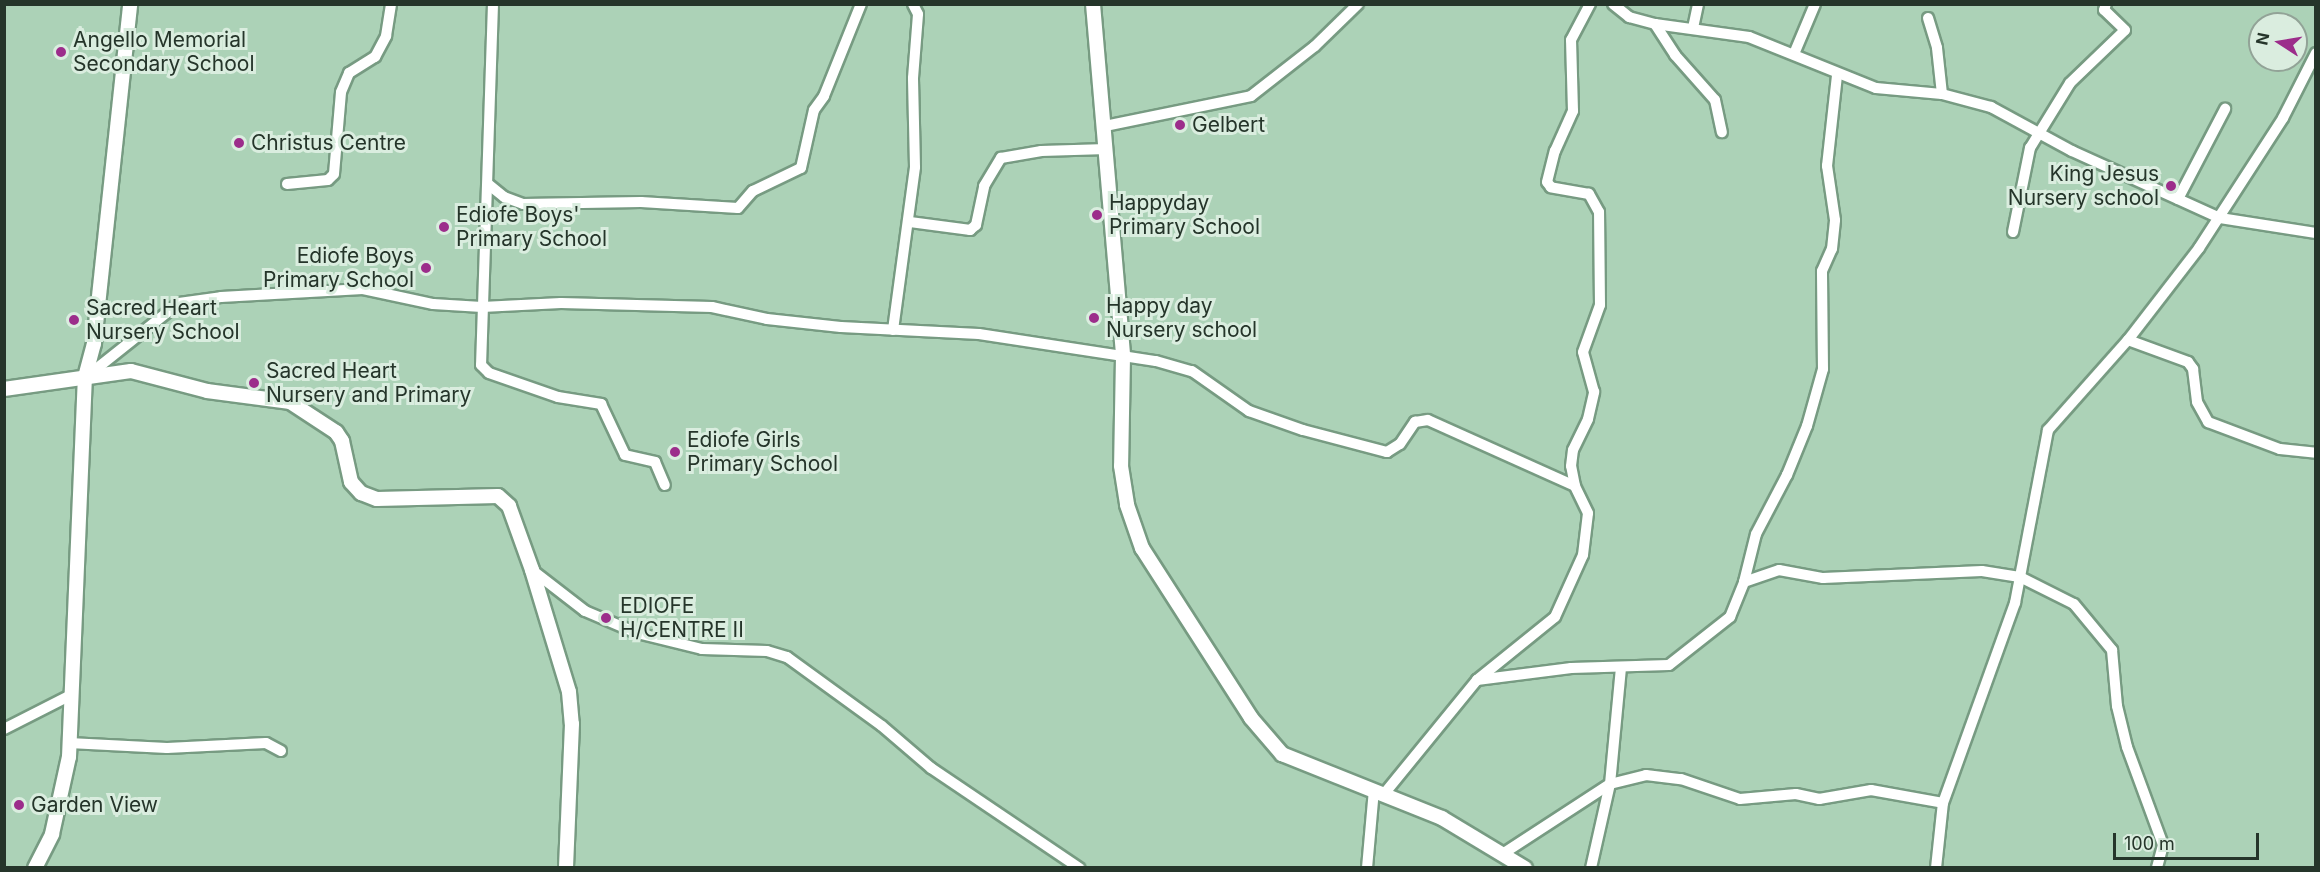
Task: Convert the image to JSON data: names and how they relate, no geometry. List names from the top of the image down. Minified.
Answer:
{"places":["Angello Memorial Secondary School","Gelbert","Christus Centre","King Jesus Nursery school","Happyday Primary School","Ediofe Boys' Primary School","Ediofe Boys Primary School","Happy day Nursery school","Sacred Heart Nursery School","Sacred Heart Nursery and Primary","Ediofe Girls Primary School","EDIOFE H/CENTRE II","Garden View"],"scale_bar":"100 m","north":"left"}
